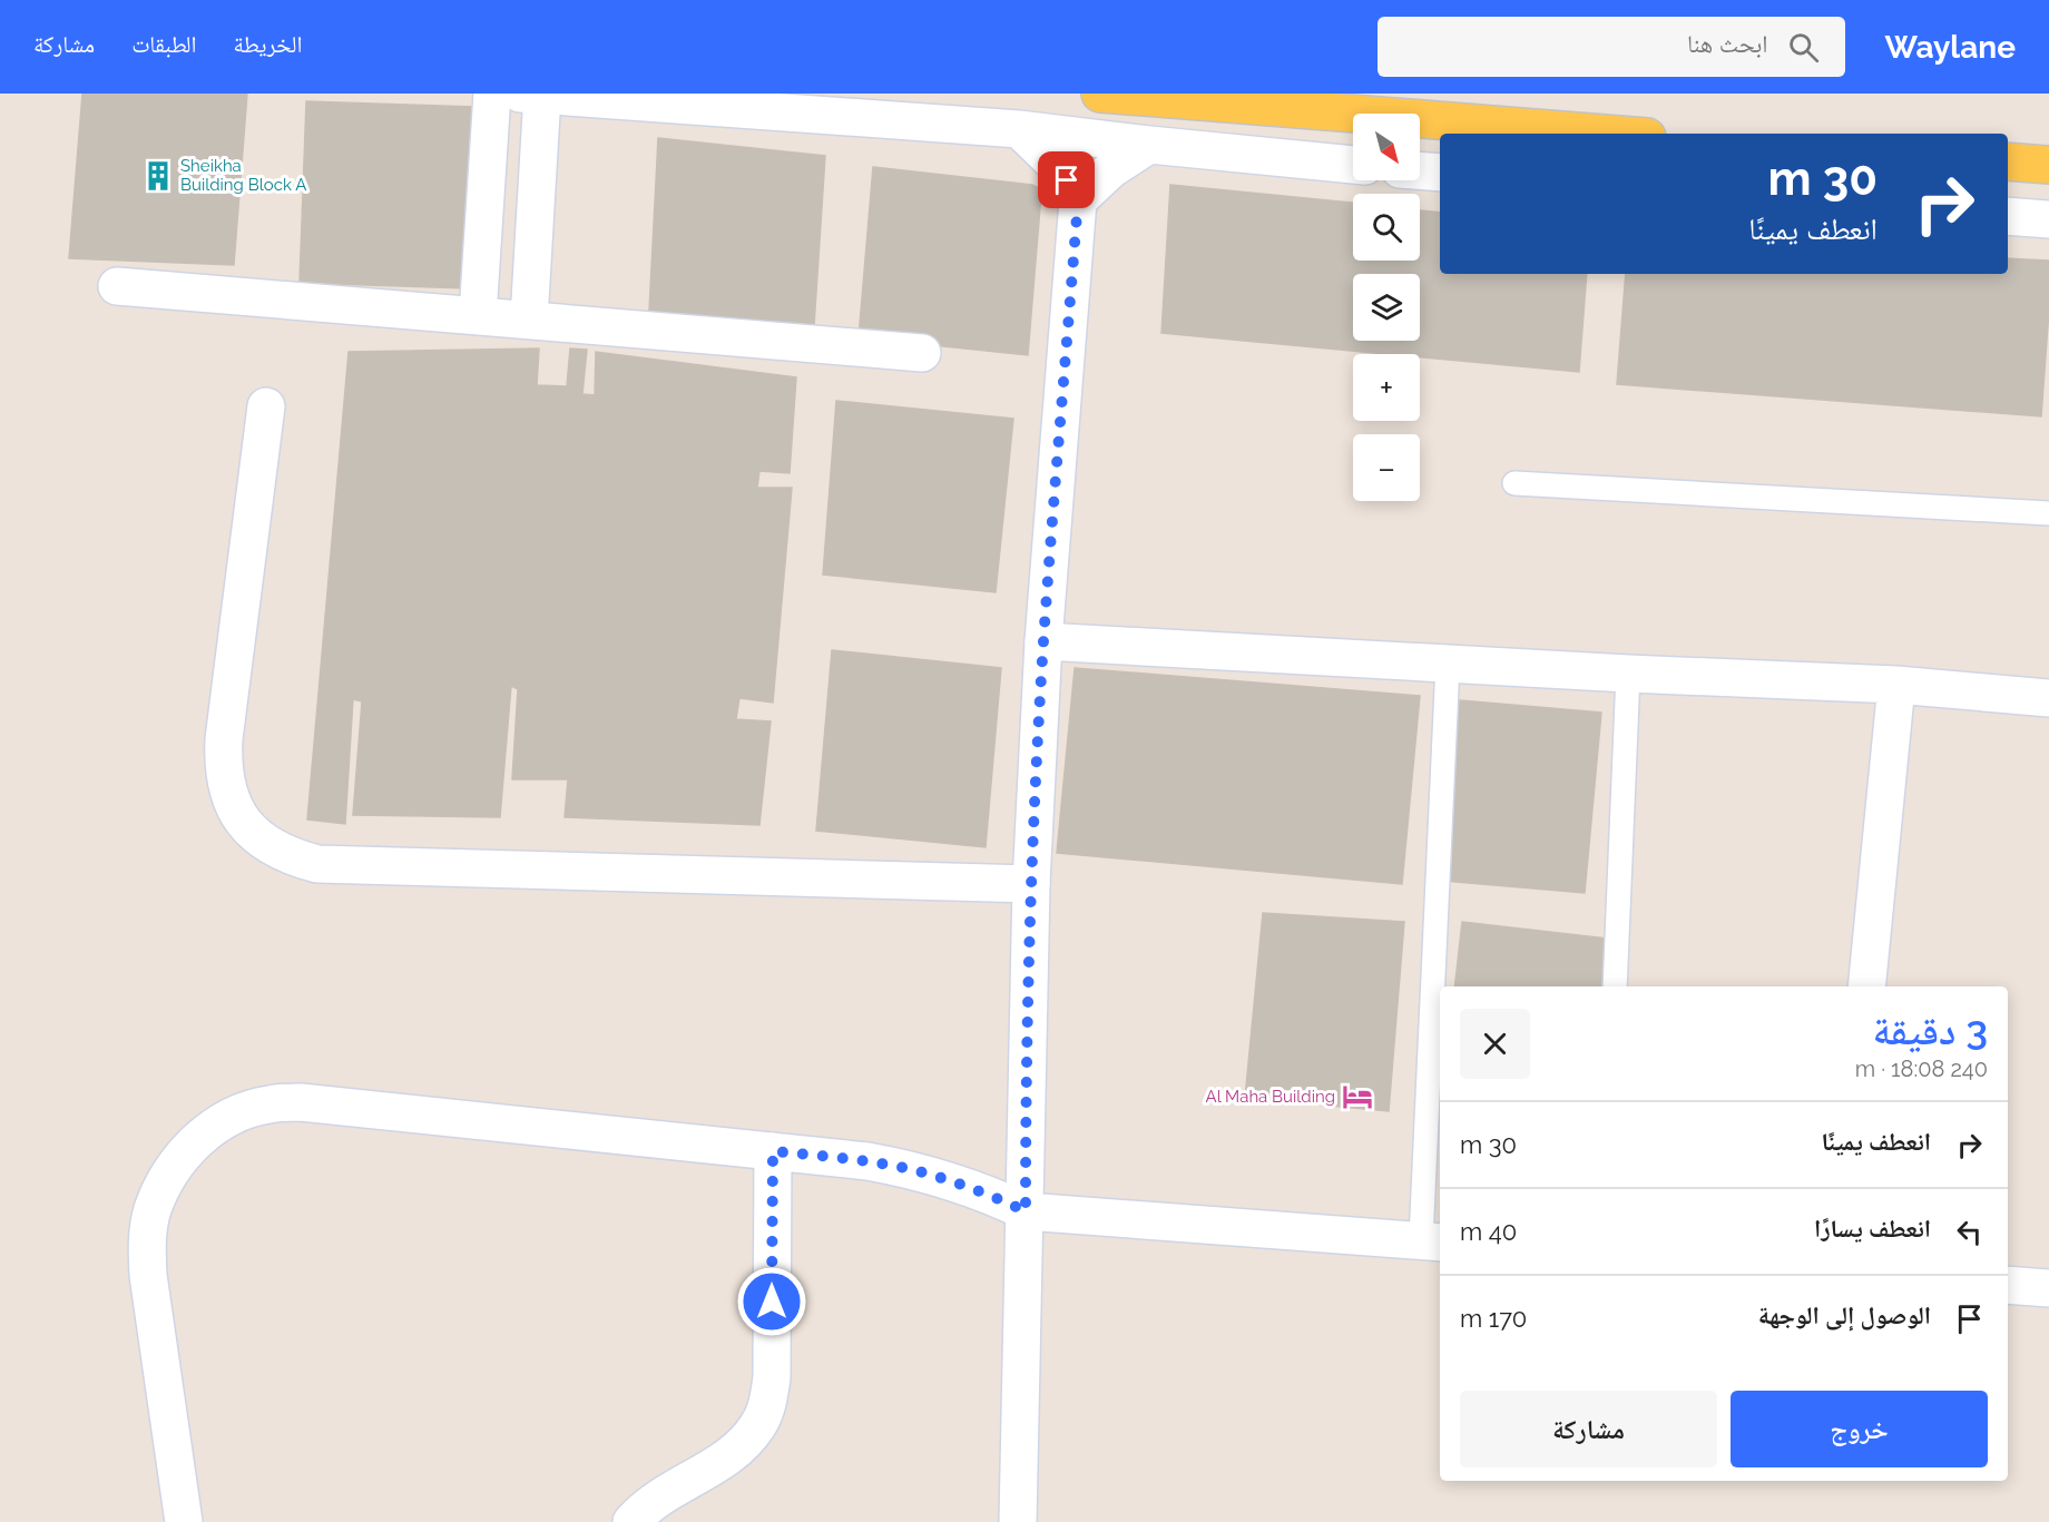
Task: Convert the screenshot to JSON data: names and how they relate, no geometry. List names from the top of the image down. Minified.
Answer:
{"places":{"building":["Sheikha Building Block A"],"hotel":["Al Maha Building"]},"north":"bottom right","page":{"header":"Waylane","search":"ابحث هنا","nav":["الخريطة","الطبقات","مشاركة"],"map_buttons":["+","−"],"turn":["30 m","انعطف يمينًا"],"heading":["3 دقيقة","240 m · 18:08"],"list":[{"name":"انعطف يمينًا","value":"30 m"},{"name":"انعطف يسارًا","value":"40 m"},{"name":"الوصول إلى الوجهة","value":"170 m"}],"buttons":["خروج","مشاركة"]}}
